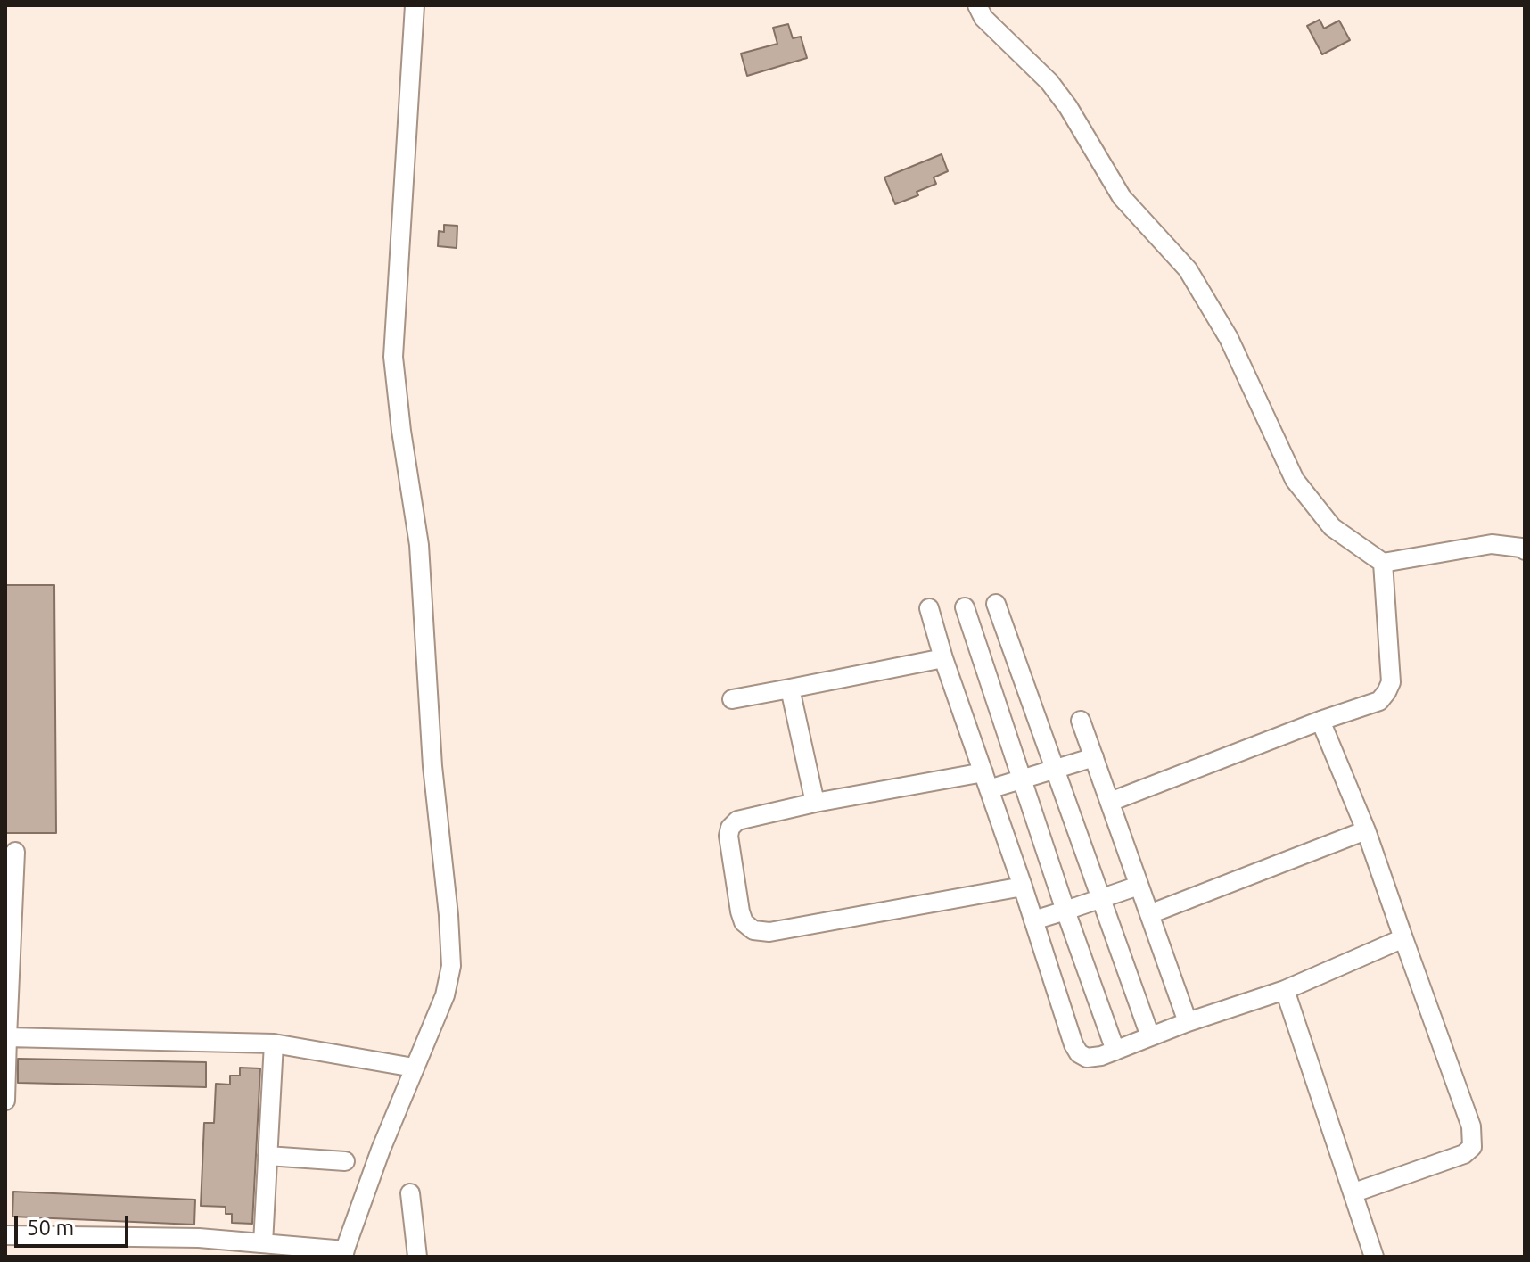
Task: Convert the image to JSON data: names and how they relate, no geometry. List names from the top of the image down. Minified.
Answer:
{"scale_bar":"50 m"}
